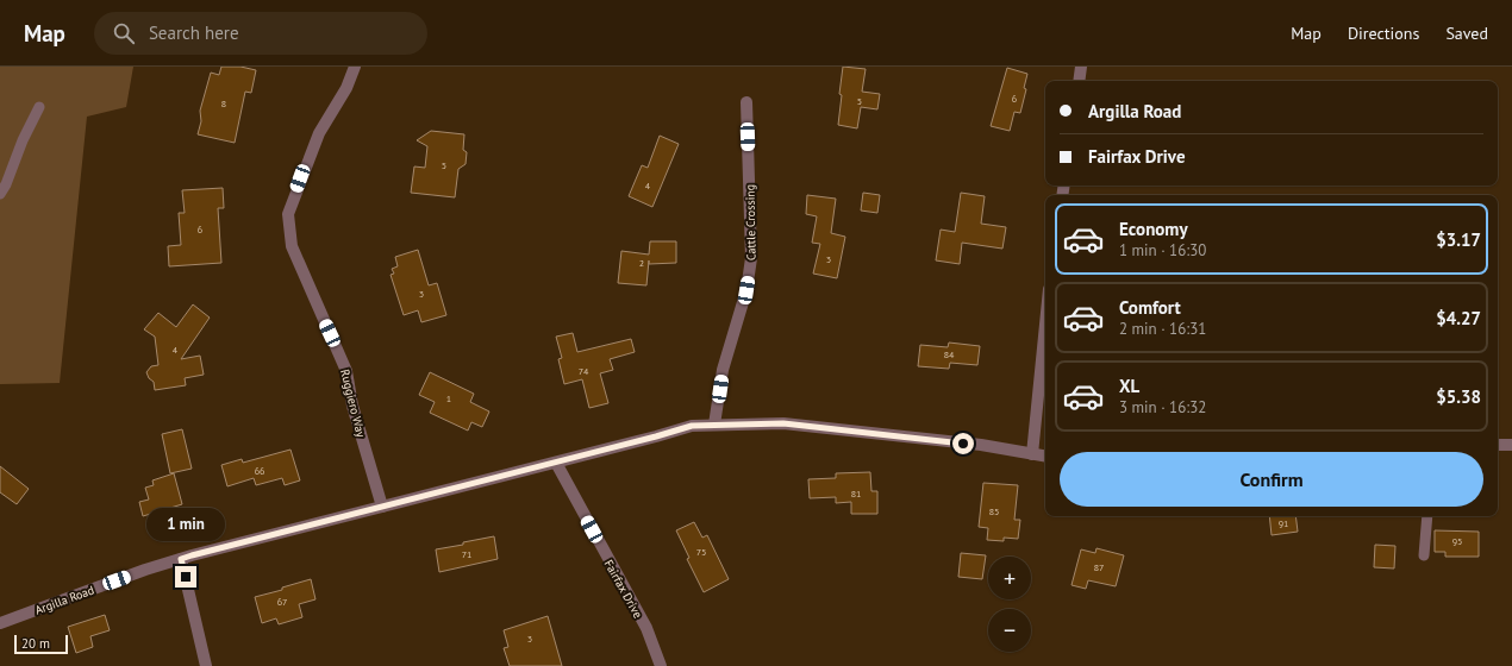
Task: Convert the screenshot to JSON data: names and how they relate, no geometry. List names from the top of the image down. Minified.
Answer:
{"streets":{"street":["Cattle Crossing","Ruggiero Way","Fairfax Drive","Argilla Road"]},"crossings":[["Cattle Crossing","Argilla Road"],["Ruggiero Way","Argilla Road"],["Fairfax Drive","Argilla Road"]],"house_numbers":["6","5","8","5","4","6","3","2","3","4","84","74","1","66","81","85","91","95","75","71","87","67","3"],"scale_bar":"20 m","page":{"header":"Map","search":"Search here","nav":["Map","Directions","Saved"],"banner":["Argilla Road","Fairfax Drive"],"list":[{"name":"Economy","note":"1 min · 16:30","value":"$3.17"},{"name":"Comfort","note":"2 min · 16:31","value":"$4.27"},{"name":"XL","note":"3 min · 16:32","value":"$5.38"}],"buttons":"Confirm","bubble":"1 min","map_buttons":["+","−"],"scale":"20 m"}}
